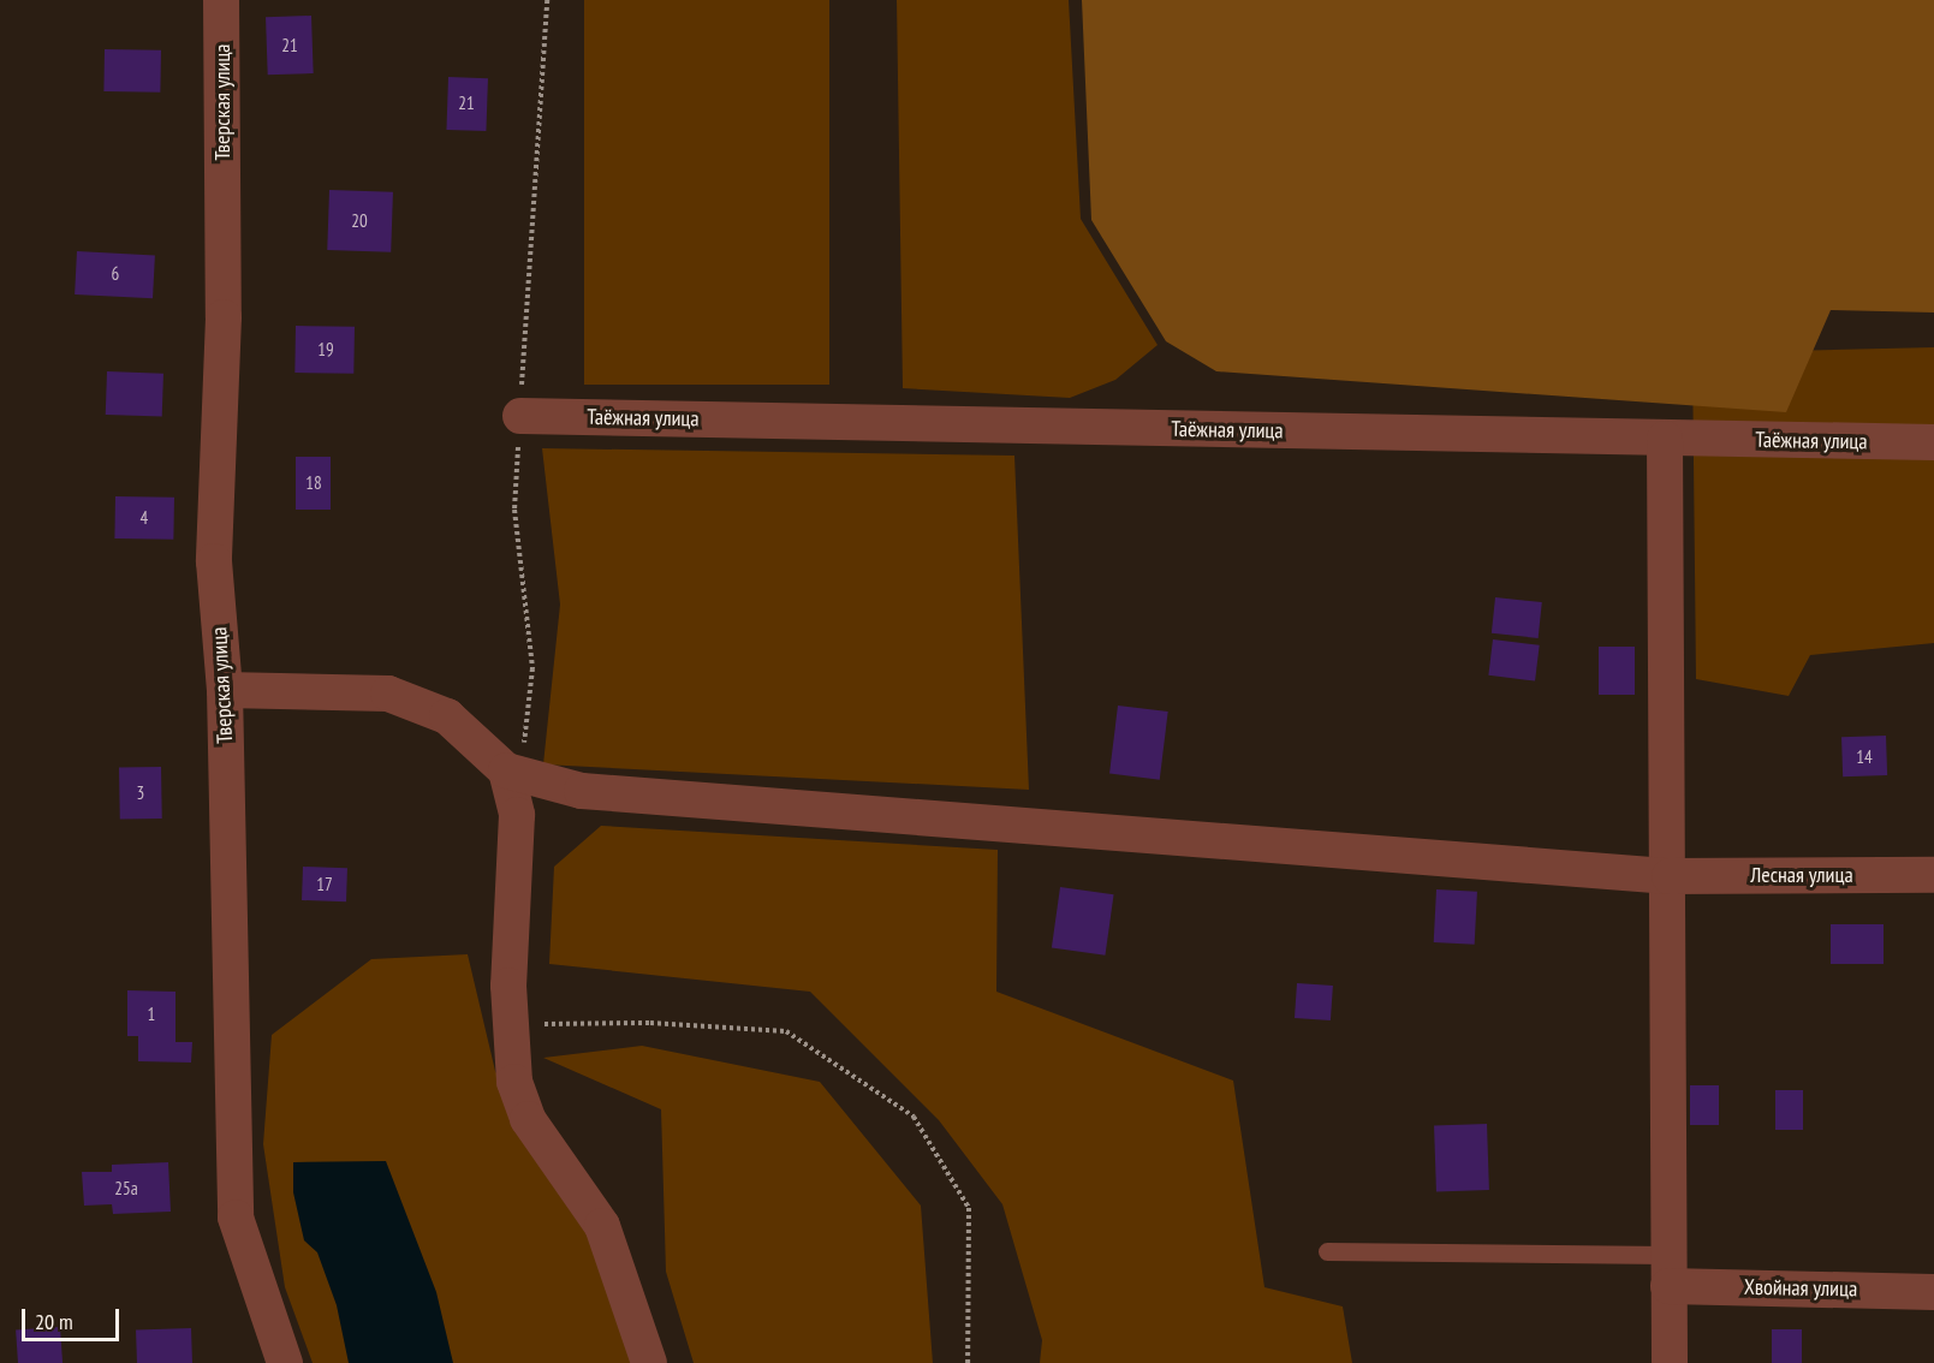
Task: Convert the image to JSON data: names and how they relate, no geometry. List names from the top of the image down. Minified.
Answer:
{"streets":{"street":["Тверская улица","Таёжная улица","Лесная улица","Хвойная улица"]},"house_numbers":["21","21","20","6","19","18","4","14","3","17","1","25а"],"scale_bar":"20 m"}
